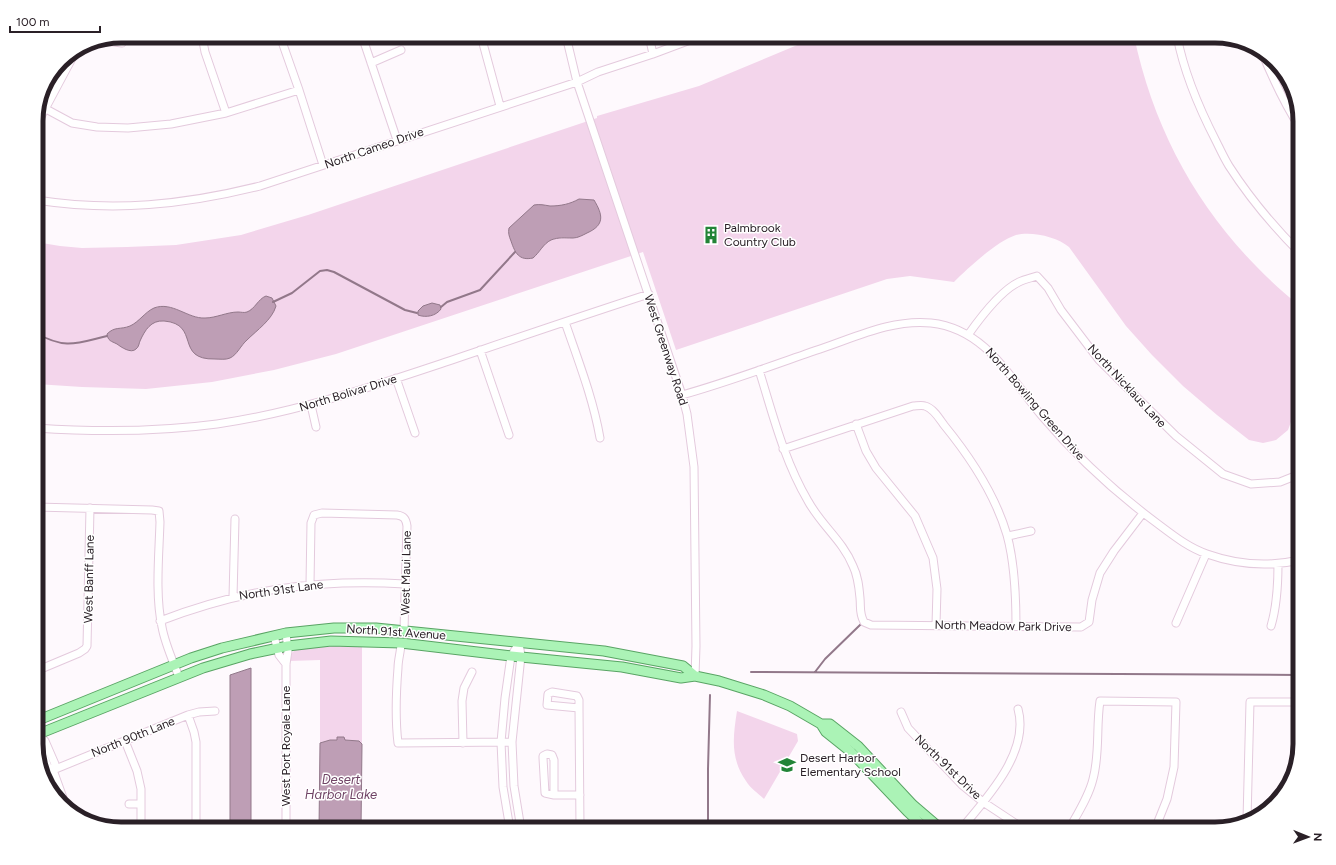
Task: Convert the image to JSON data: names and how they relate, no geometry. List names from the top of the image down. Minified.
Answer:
{"streets":{"main road":["North 91st Avenue"],"street":["North Cameo Drive","West Greenway Road","North Nicklaus Lane","North Bolivar Drive","North Bowling Green Drive","West Maui Lane","West Banff Lane","North 91st Lane","North Meadow Park Drive","North 90th Lane","West Port Royale Lane","North 91st Drive"]},"crossings":[["North Cameo Drive","West Greenway Road"],["West Greenway Road","North Bolivar Drive"],["West Greenway Road","North Bowling Green Drive"],["West Greenway Road","North 91st Avenue"],["North Nicklaus Lane","North Bowling Green Drive"],["North Bowling Green Drive","North Meadow Park Drive"],["West Maui Lane","North 91st Lane"],["West Maui Lane","North 91st Avenue"],["North 91st Avenue","West Port Royale Lane"]],"water":["Desert Harbor Lake"],"places":{"building":["Palmbrook Country Club"],"school or university":["Desert Harbor Elementary School"]},"scale_bar":"100 m","north":"right"}
